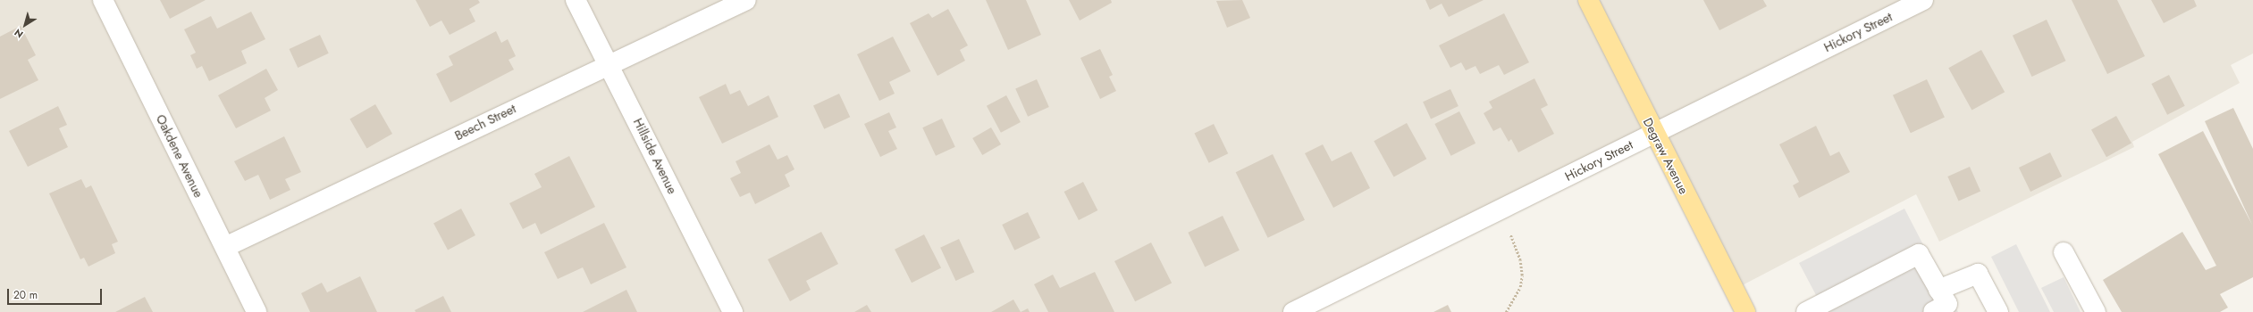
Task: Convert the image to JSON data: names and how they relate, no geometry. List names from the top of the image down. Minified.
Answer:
{"streets":{"main road":["Degraw Avenue"],"street":["Hickory Street","Beech Street","Oakdene Avenue","Hillside Avenue"]},"crossings":[["Hickory Street","Degraw Avenue"],["Beech Street","Oakdene Avenue"],["Beech Street","Hillside Avenue"]],"scale_bar":"20 m","north":"bottom left"}
